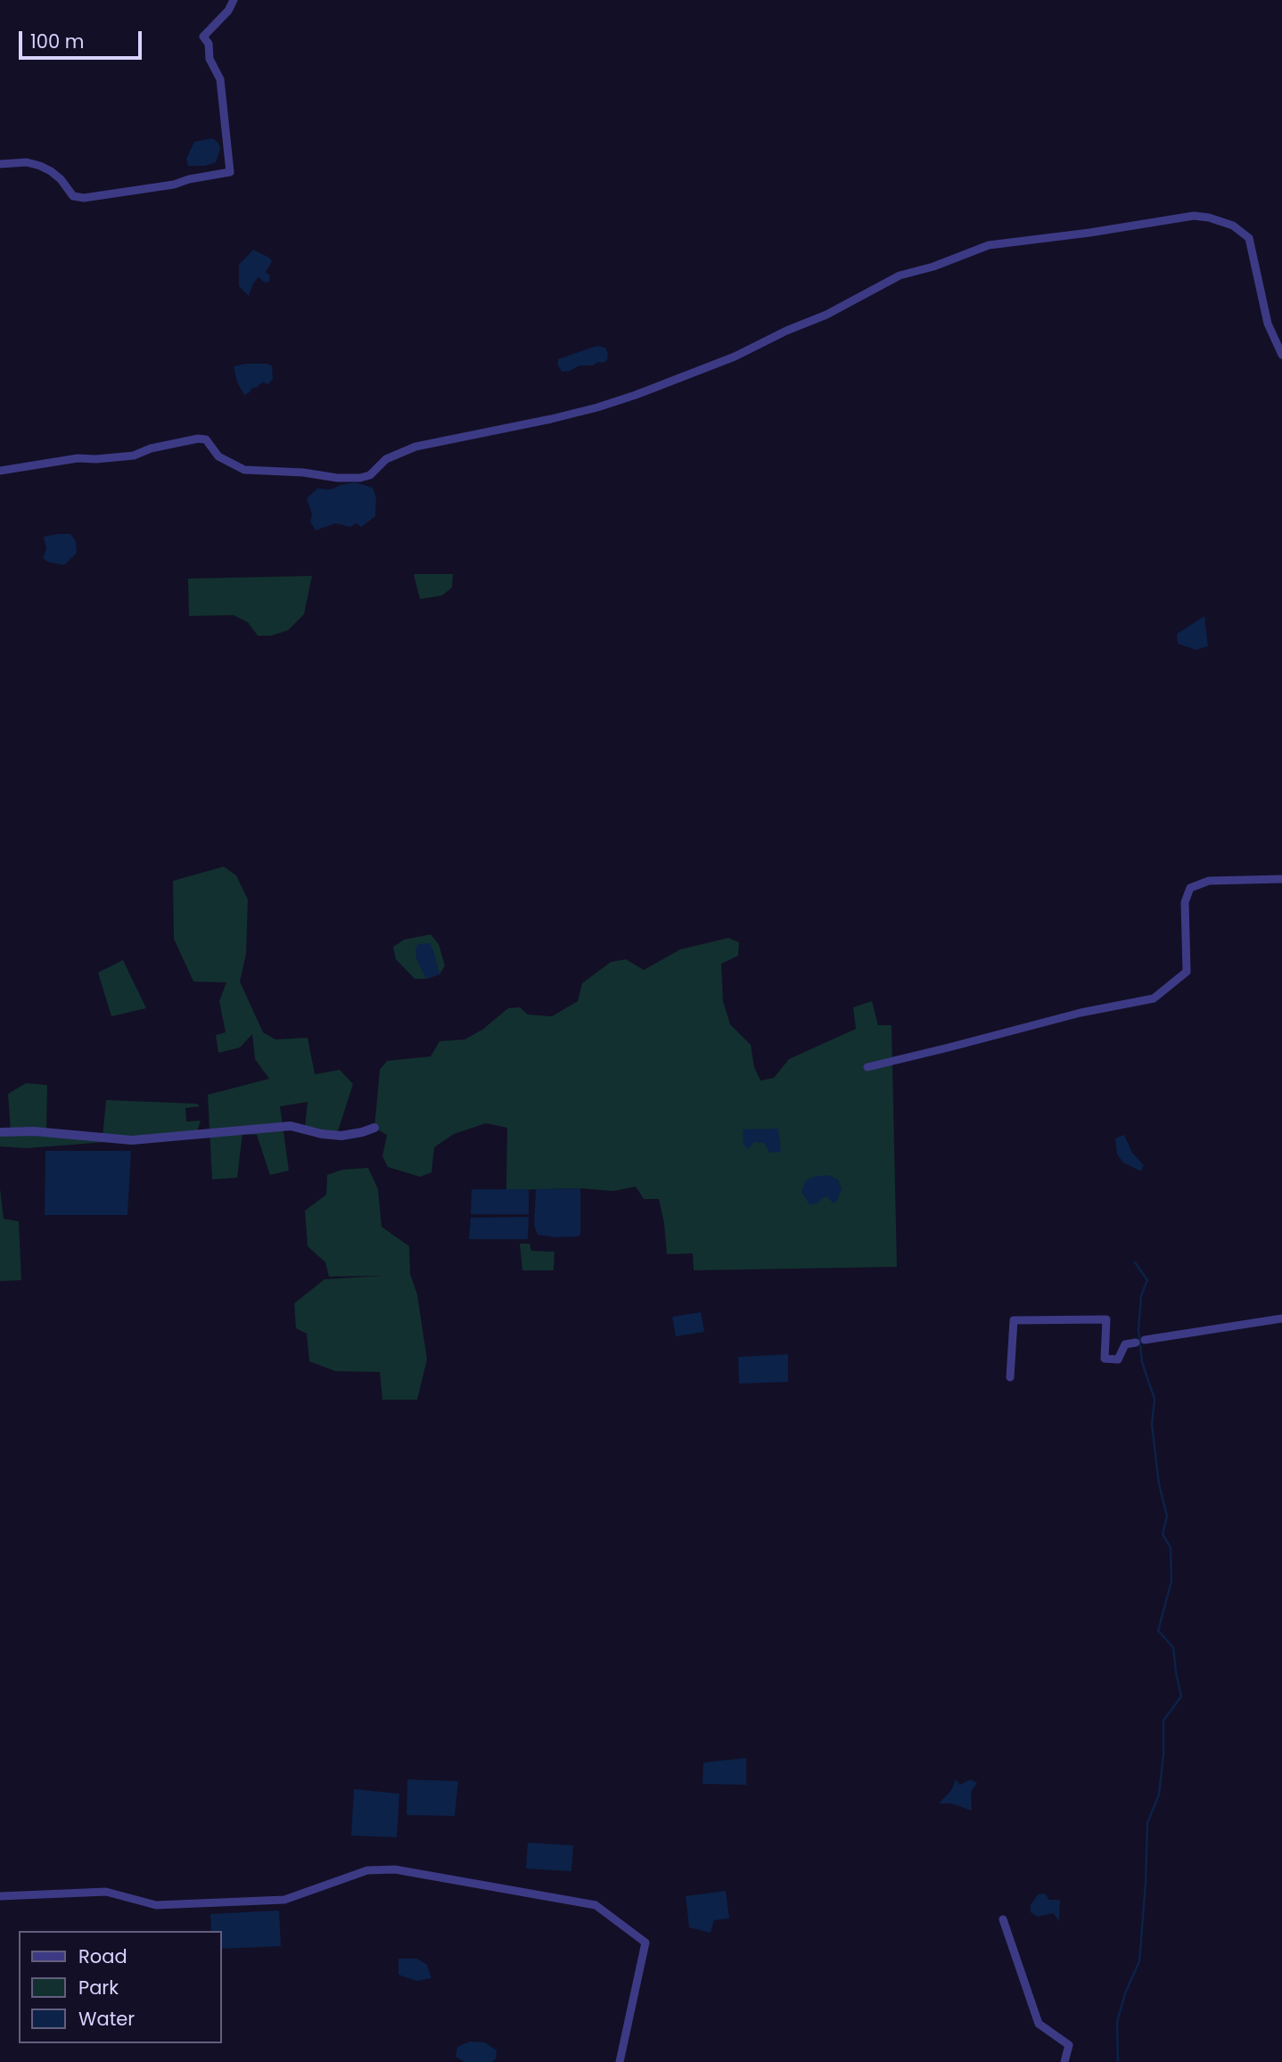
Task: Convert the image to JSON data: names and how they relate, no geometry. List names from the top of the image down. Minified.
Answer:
{"legend":["Road","Park","Water"],"scale_bar":"100 m"}
